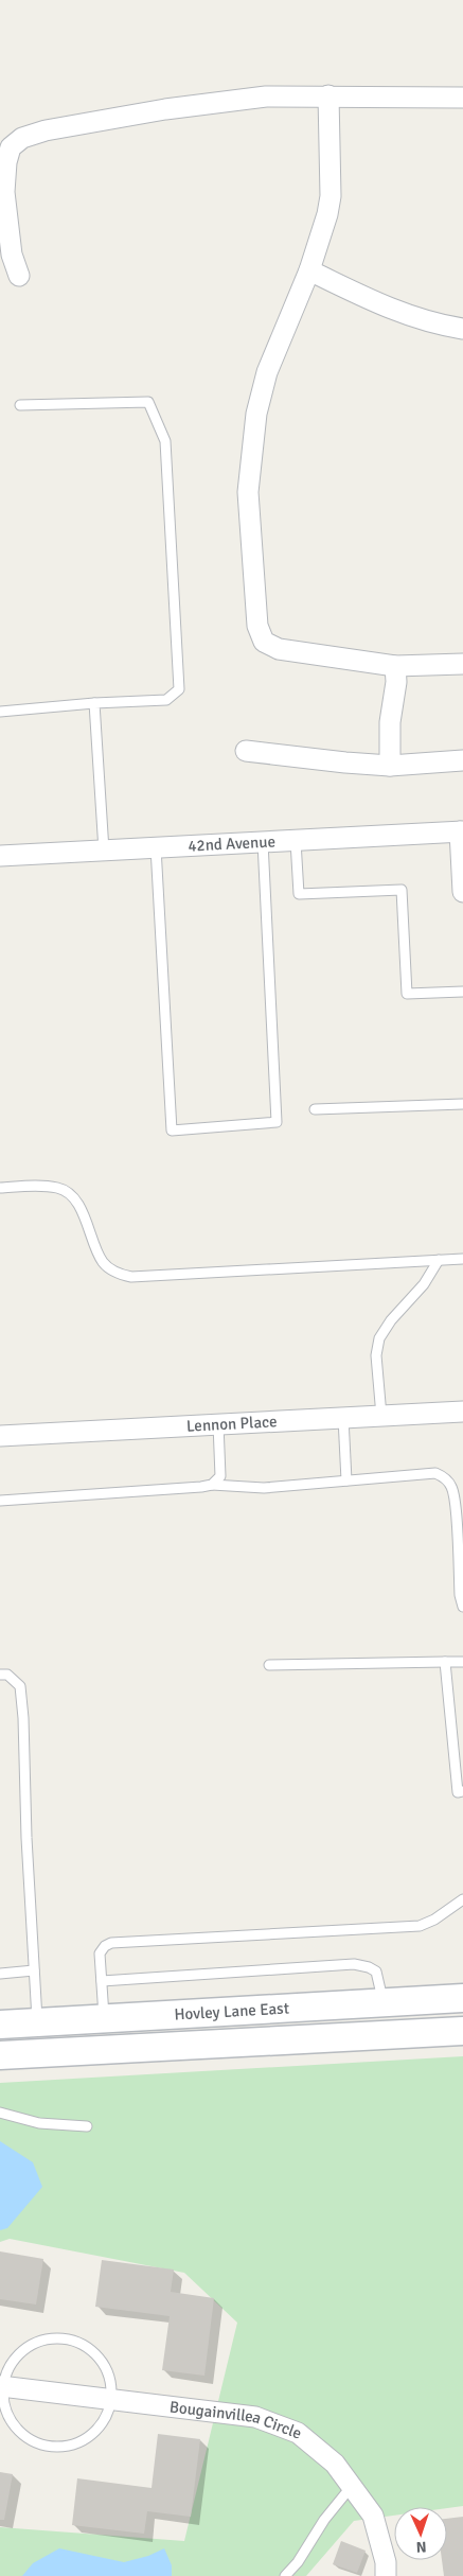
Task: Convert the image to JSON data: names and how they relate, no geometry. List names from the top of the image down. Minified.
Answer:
{"streets":{"street":["42nd Avenue","Lennon Place","Hovley Lane East","Bougainvillea Circle"]},"north":"bottom"}
